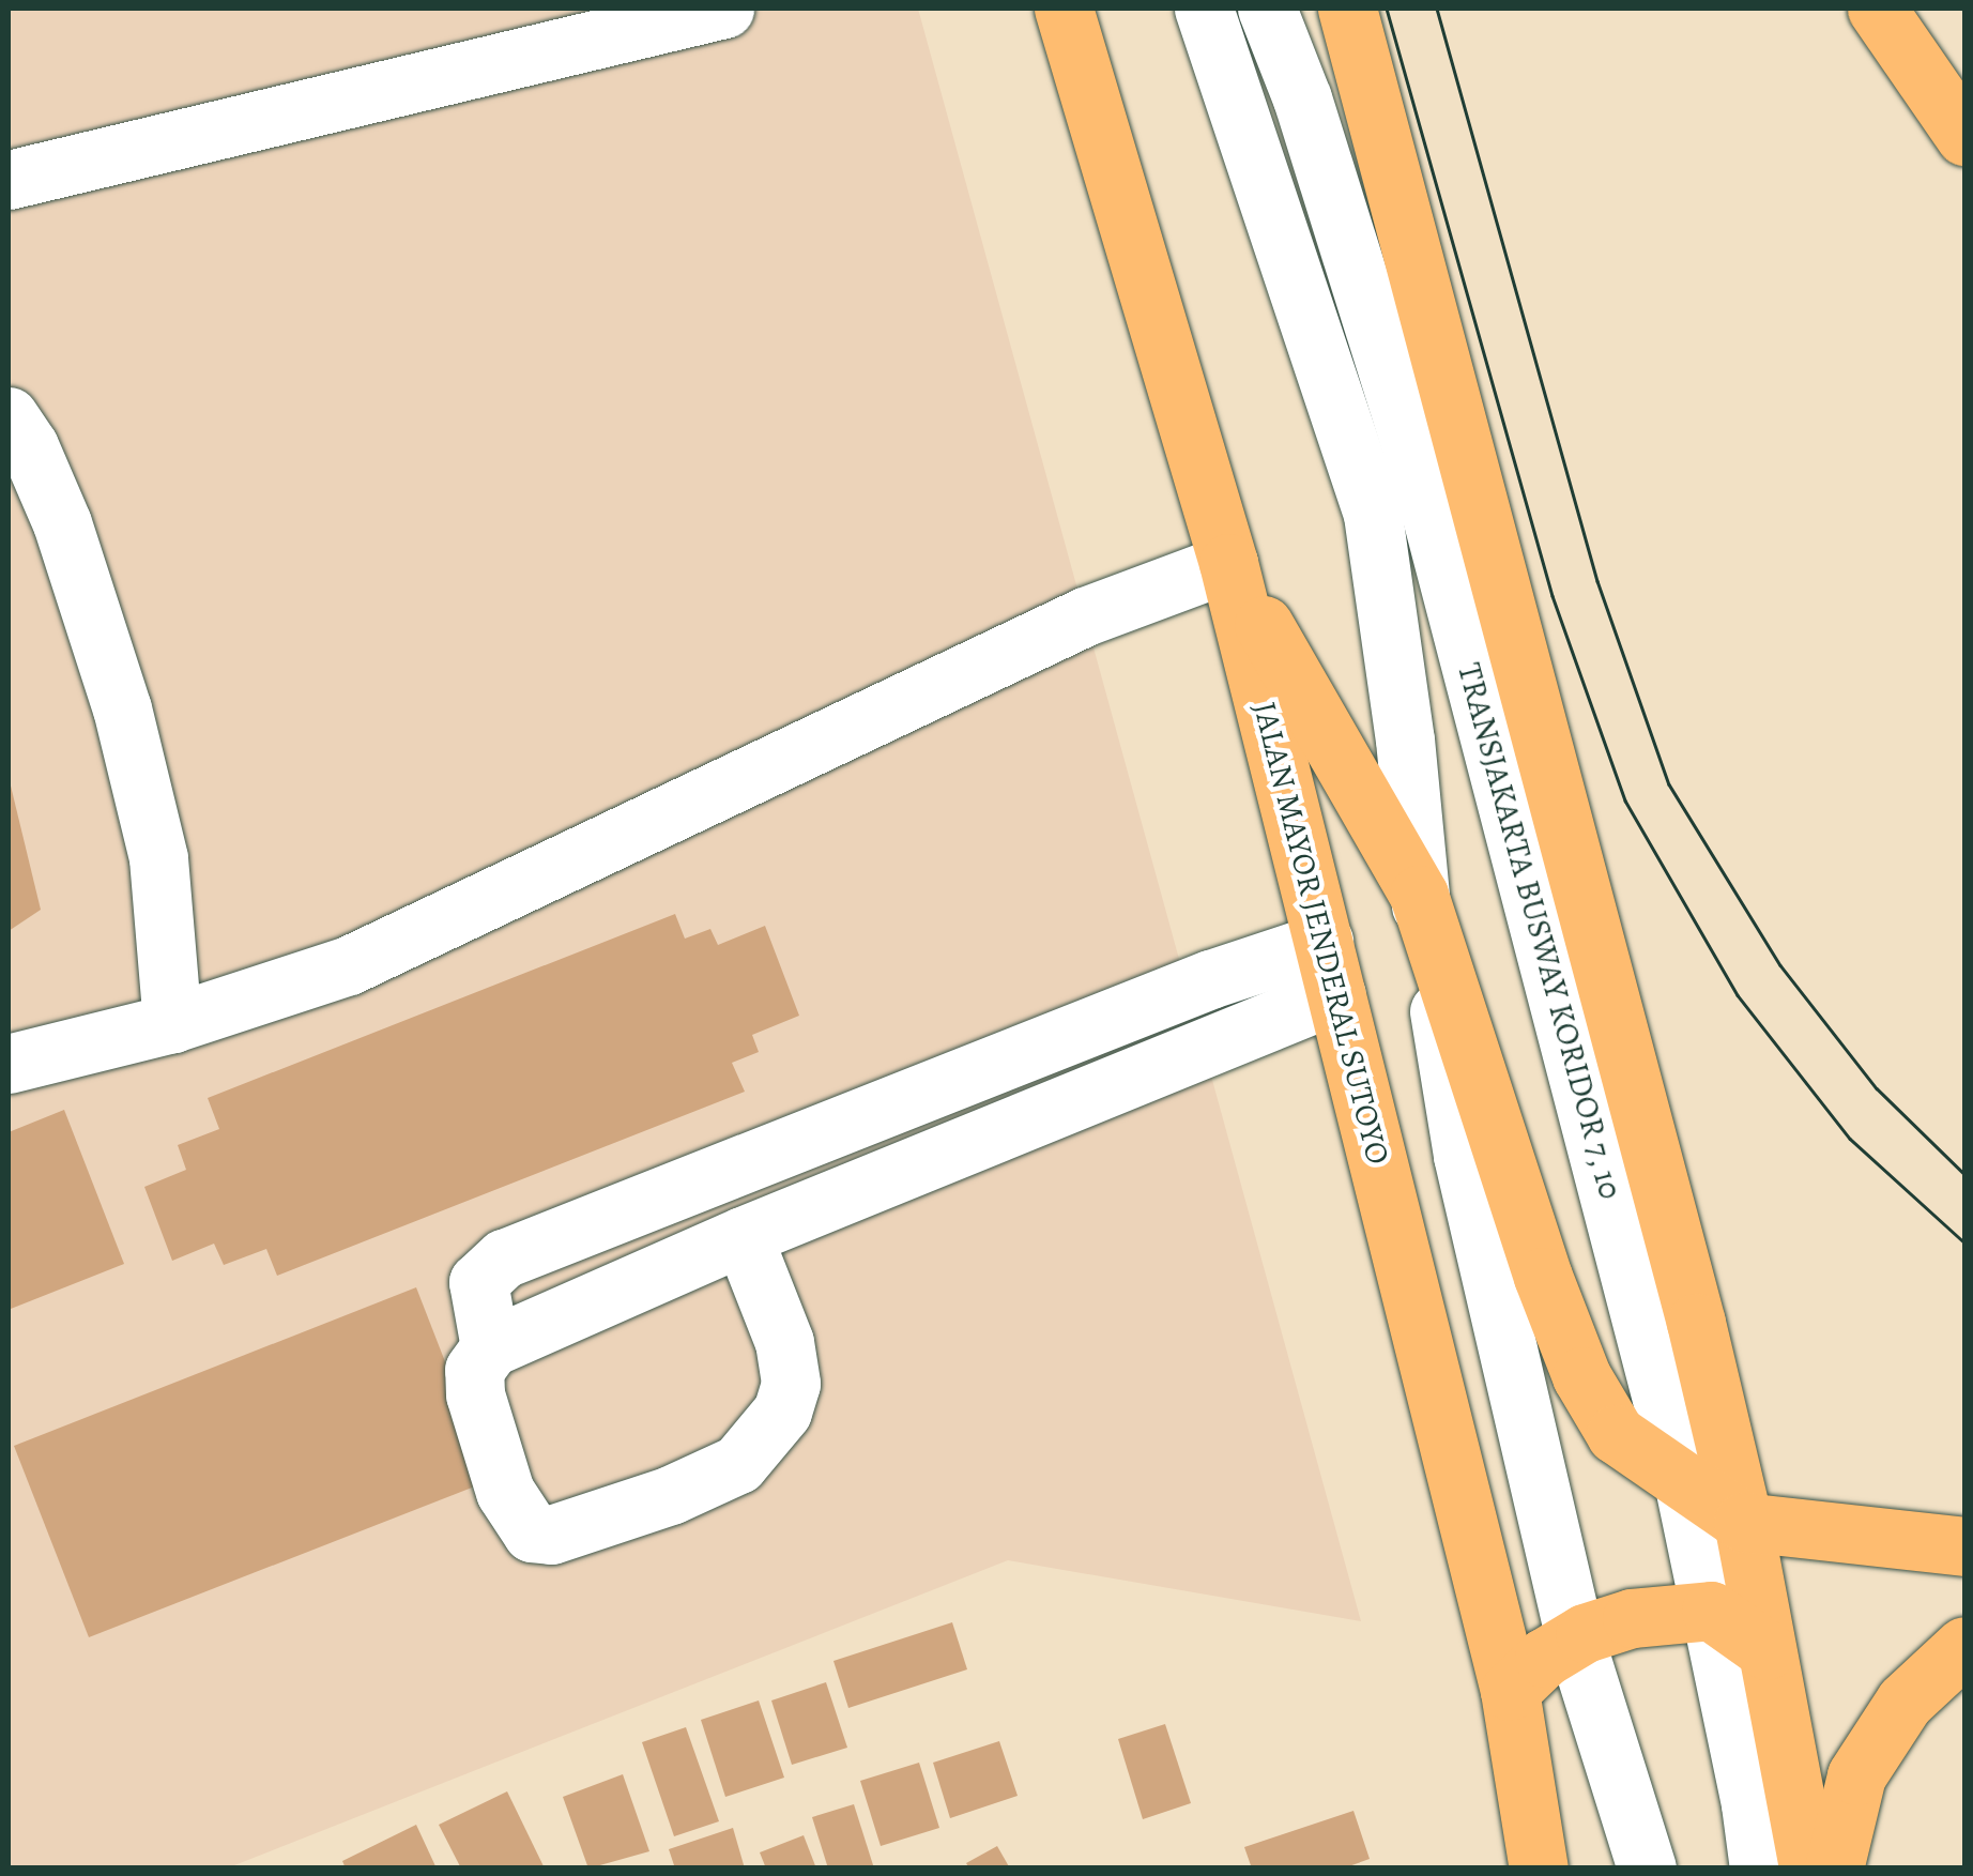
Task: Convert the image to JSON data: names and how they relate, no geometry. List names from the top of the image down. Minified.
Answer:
{"streets":{"highway":["JALAN MAYOR JENDERAL SUTOYO"],"lane":["TRANSJAKARTA BUSWAY KORIDOR 7, 10"]}}
